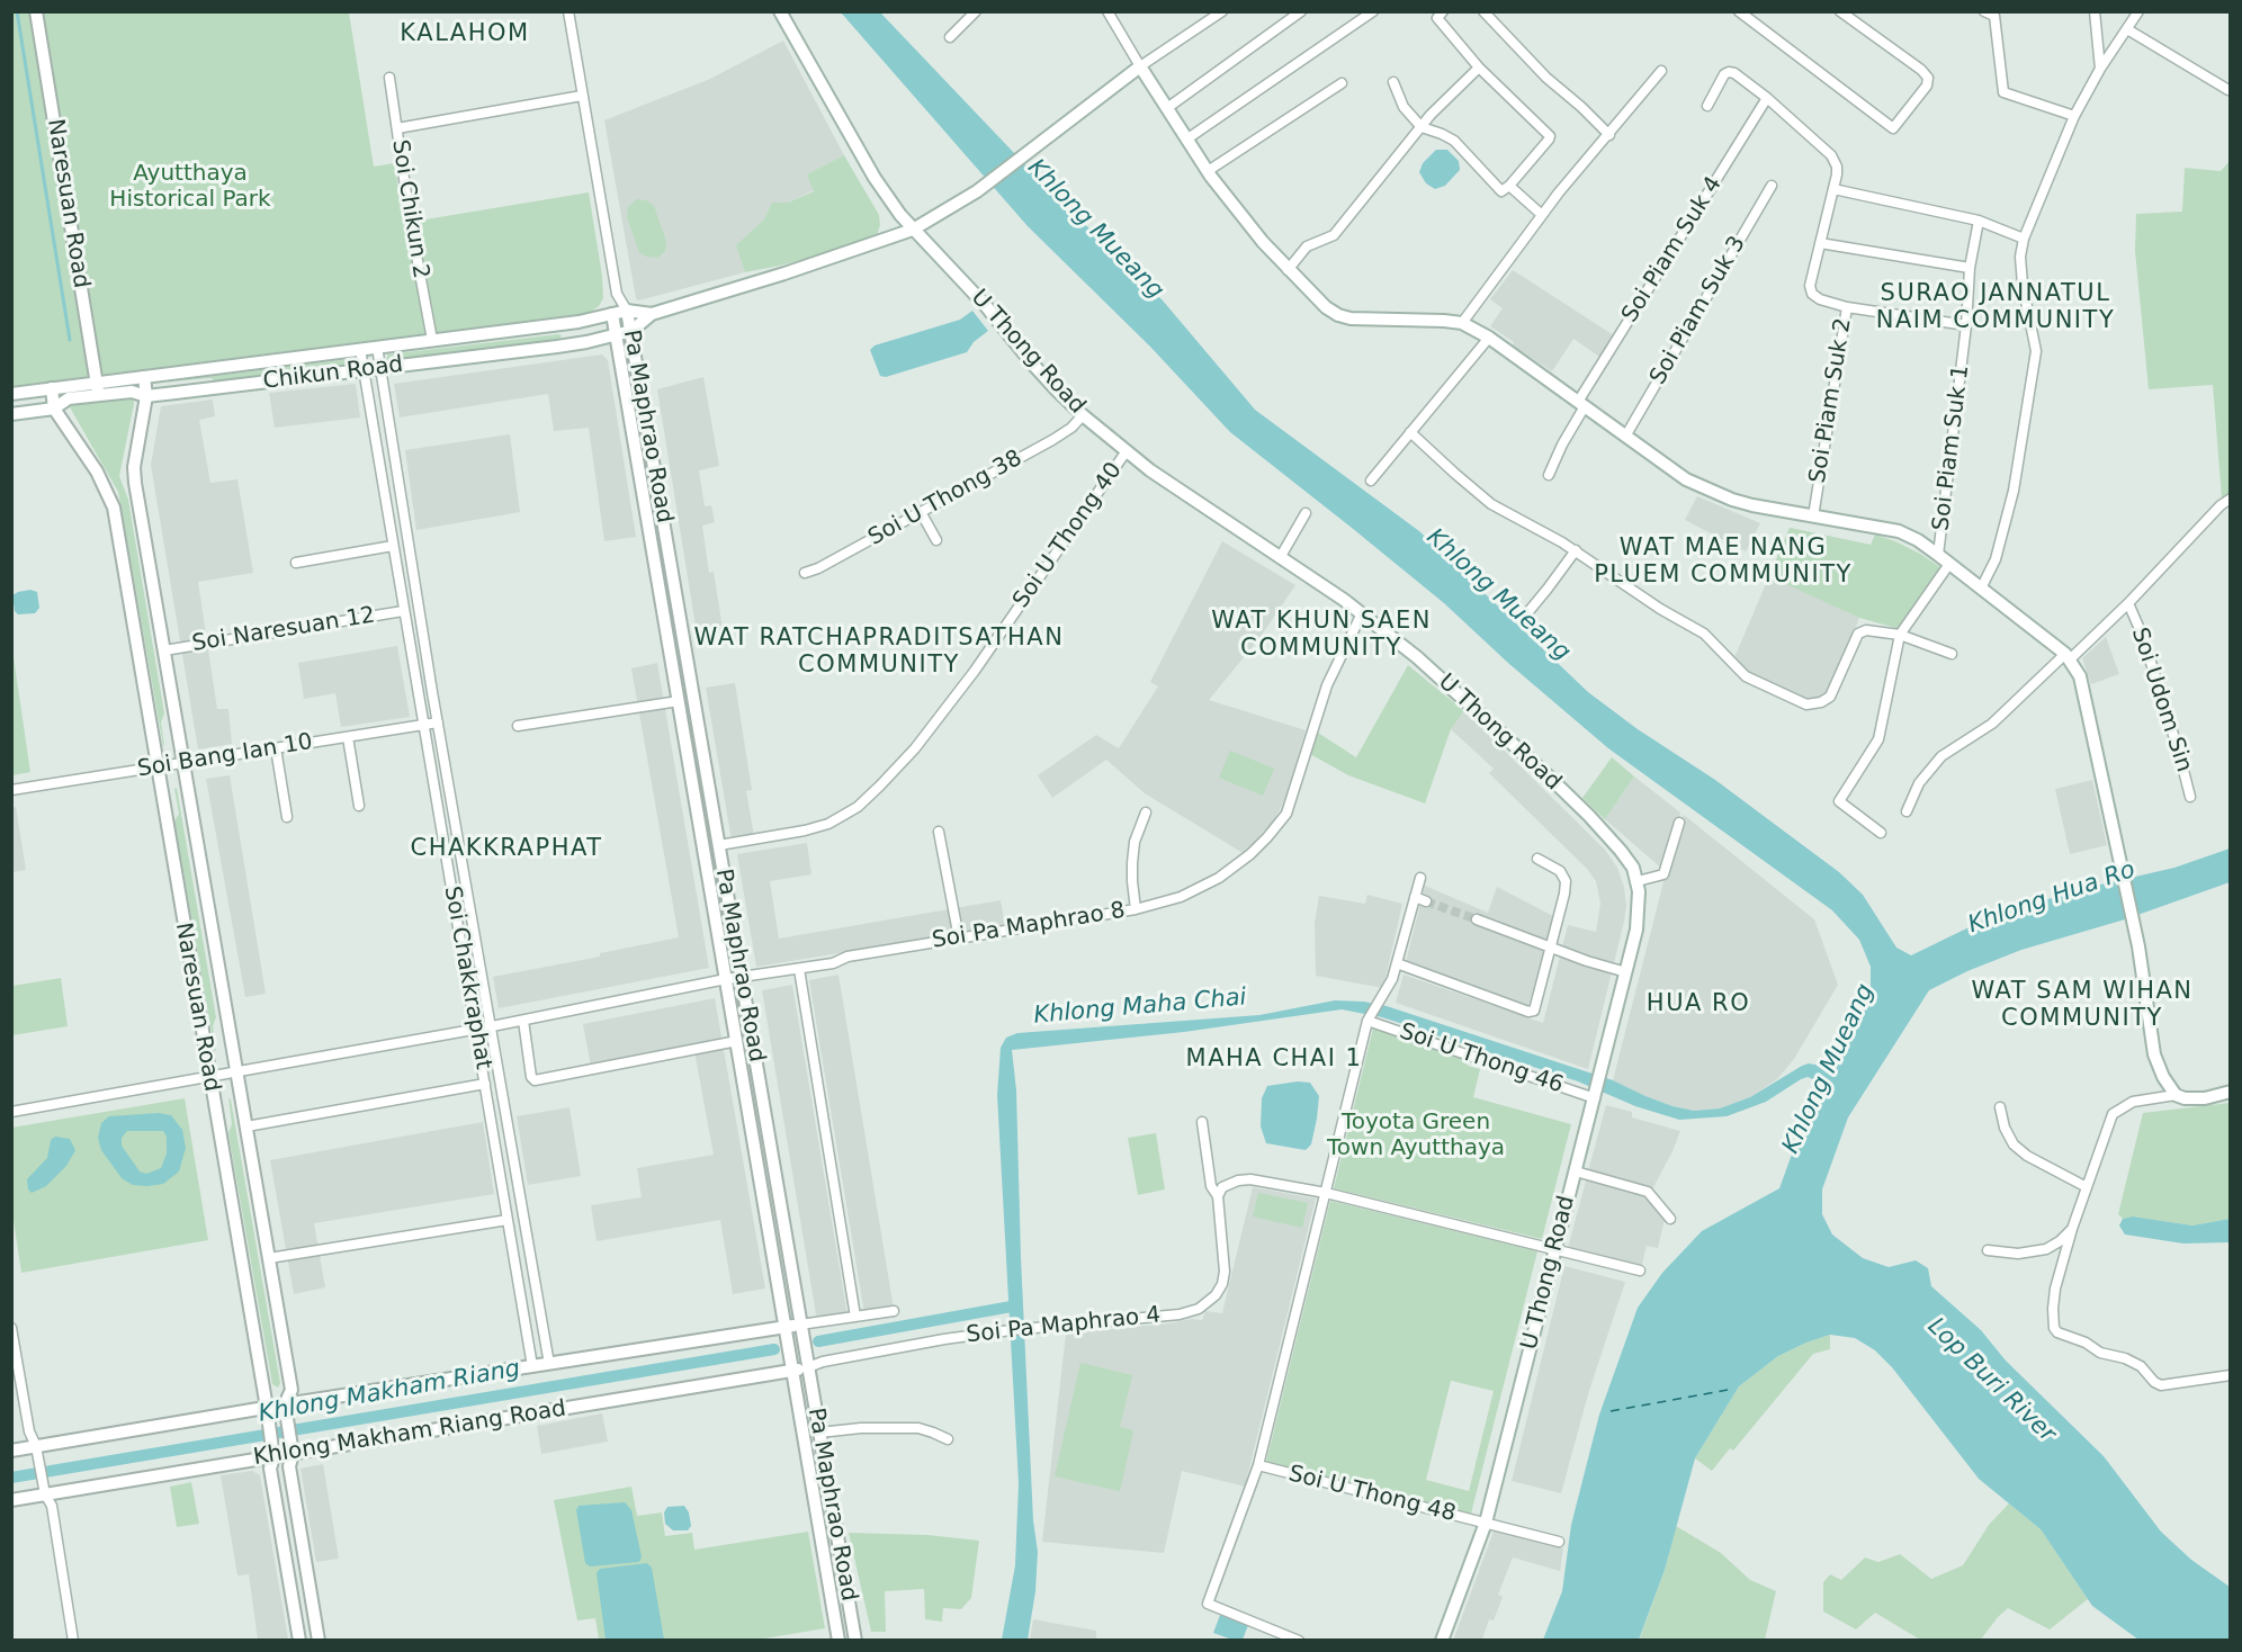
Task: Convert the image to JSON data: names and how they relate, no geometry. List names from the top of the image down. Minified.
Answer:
{"streets":{"street":["Naresuan Road","Soi Chikun 2","Soi Piam Suk 4","Soi Piam Suk 3","U Thong Road","Chikun Road","Soi Piam Suk 2","Pa Maphrao Road","Soi Piam Suk 1","Soi U Thong 38","Soi U Thong 40","Soi Naresuan 12","Soi Udom Sin","Soi Bang Ian 10","Soi Pa Maphrao 8","Soi Chakkraphat","Soi U Thong 46","Soi Pa Maphrao 4","Khlong Makham Riang Road","Soi U Thong 48"]},"crossings":[["Naresuan Road","Chikun Road"],["Naresuan Road","Soi Naresuan 12"],["Naresuan Road","Soi Bang Ian 10"],["Naresuan Road","Soi Pa Maphrao 8"],["Naresuan Road","Khlong Makham Riang Road"],["Soi Chikun 2","Chikun Road"],["Soi Piam Suk 4","Soi Piam Suk 2"],["U Thong Road","Chikun Road"],["U Thong Road","Soi U Thong 38"],["U Thong Road","Soi U Thong 40"],["U Thong Road","Soi Pa Maphrao 8"],["U Thong Road","Soi U Thong 46"],["U Thong Road","Soi U Thong 48"],["Chikun Road","Pa Maphrao Road"],["Chikun Road","Soi Chakkraphat"],["Pa Maphrao Road","Soi U Thong 40"],["Pa Maphrao Road","Soi Pa Maphrao 8"],["Pa Maphrao Road","Soi Pa Maphrao 4"],["Pa Maphrao Road","Khlong Makham Riang Road"],["Soi Naresuan 12","Soi Chakkraphat"],["Soi Bang Ian 10","Soi Chakkraphat"],["Soi Pa Maphrao 8","Soi Chakkraphat"],["Soi Pa Maphrao 4","Khlong Makham Riang Road"]],"districts":["KALAHOM","SURAO JANNATUL NAIM COMMUNITY","WAT MAE NANG PLUEM COMMUNITY","WAT KHUN SAEN COMMUNITY","WAT RATCHAPRADITSATHAN COMMUNITY","CHAKKRAPHAT","WAT SAM WIHAN COMMUNITY","HUA RO","MAHA CHAI 1"],"water":["Khlong Mueang","Khlong Hua Ro","Khlong Maha Chai","Lop Buri River","Khlong Makham Riang"],"parks":["Ayutthaya Historical Park","Toyota Green Town Ayutthaya"]}
